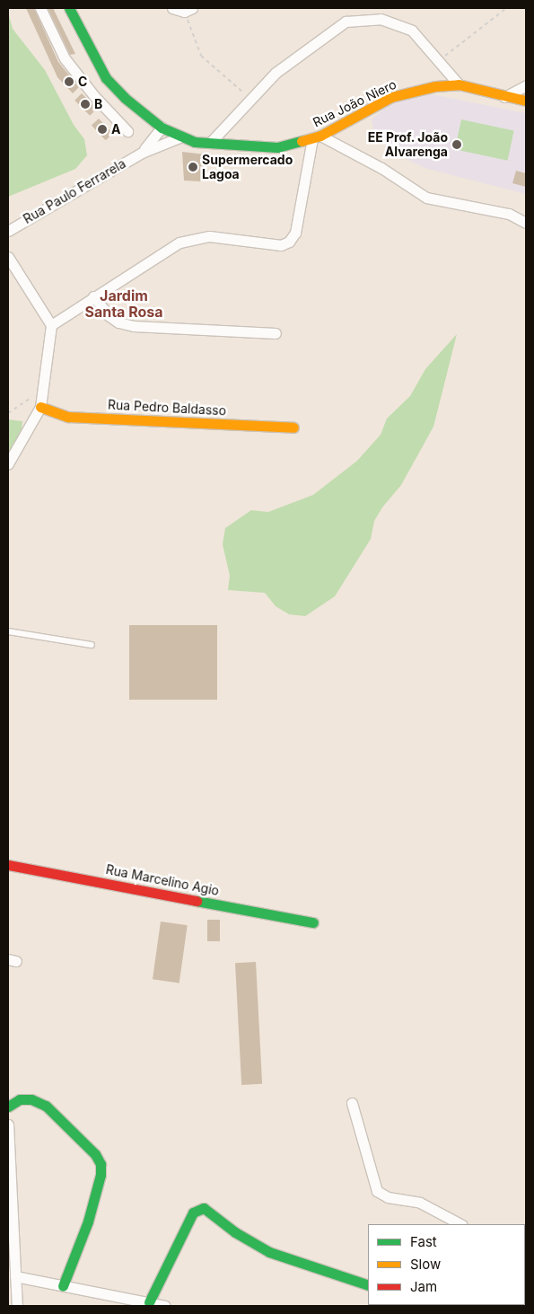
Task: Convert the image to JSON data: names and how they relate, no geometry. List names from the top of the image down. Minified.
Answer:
{"streets":{"street":["Rua João Niero","Rua Paulo Ferrarela","Rua Pedro Baldasso","Rua Marcelino Agio"]},"crossings":[["Rua João Niero","Rua Paulo Ferrarela"]],"districts":["Jardim Santa Rosa"],"places":["C","B","A","EE Prof. João Alvarenga","Supermercado Lagoa"],"legend":["Fast","Slow","Jam"]}
